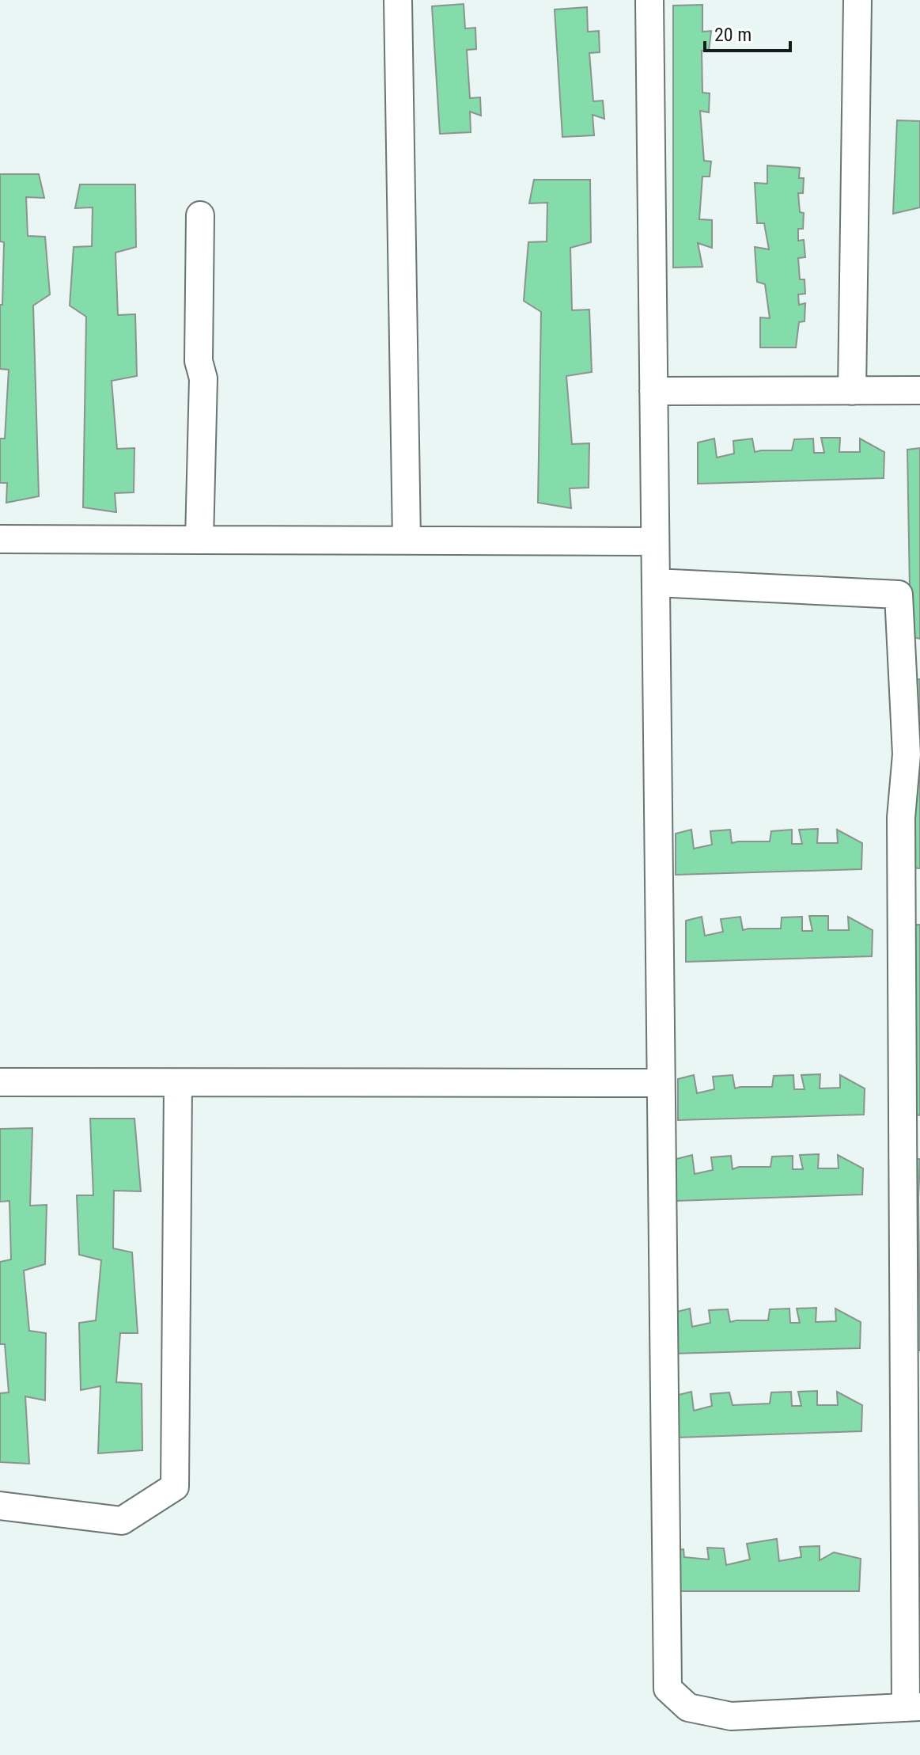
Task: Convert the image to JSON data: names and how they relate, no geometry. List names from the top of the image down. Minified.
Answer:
{"scale_bar":"20 m"}
